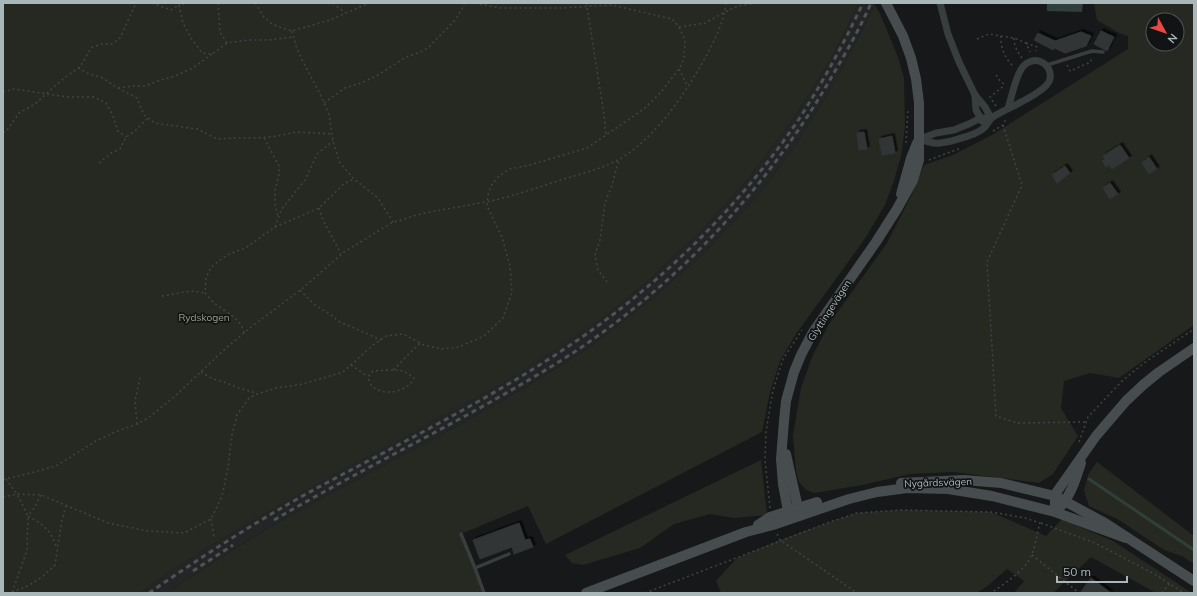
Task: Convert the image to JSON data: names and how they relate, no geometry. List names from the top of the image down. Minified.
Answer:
{"streets":{"street":["Glyttingevägen","Nygårdsvägen"]},"crossings":[["Glyttingevägen","Nygårdsvägen"]],"parks":["Rydskogen"],"scale_bar":"50 m","north":"bottom right"}
